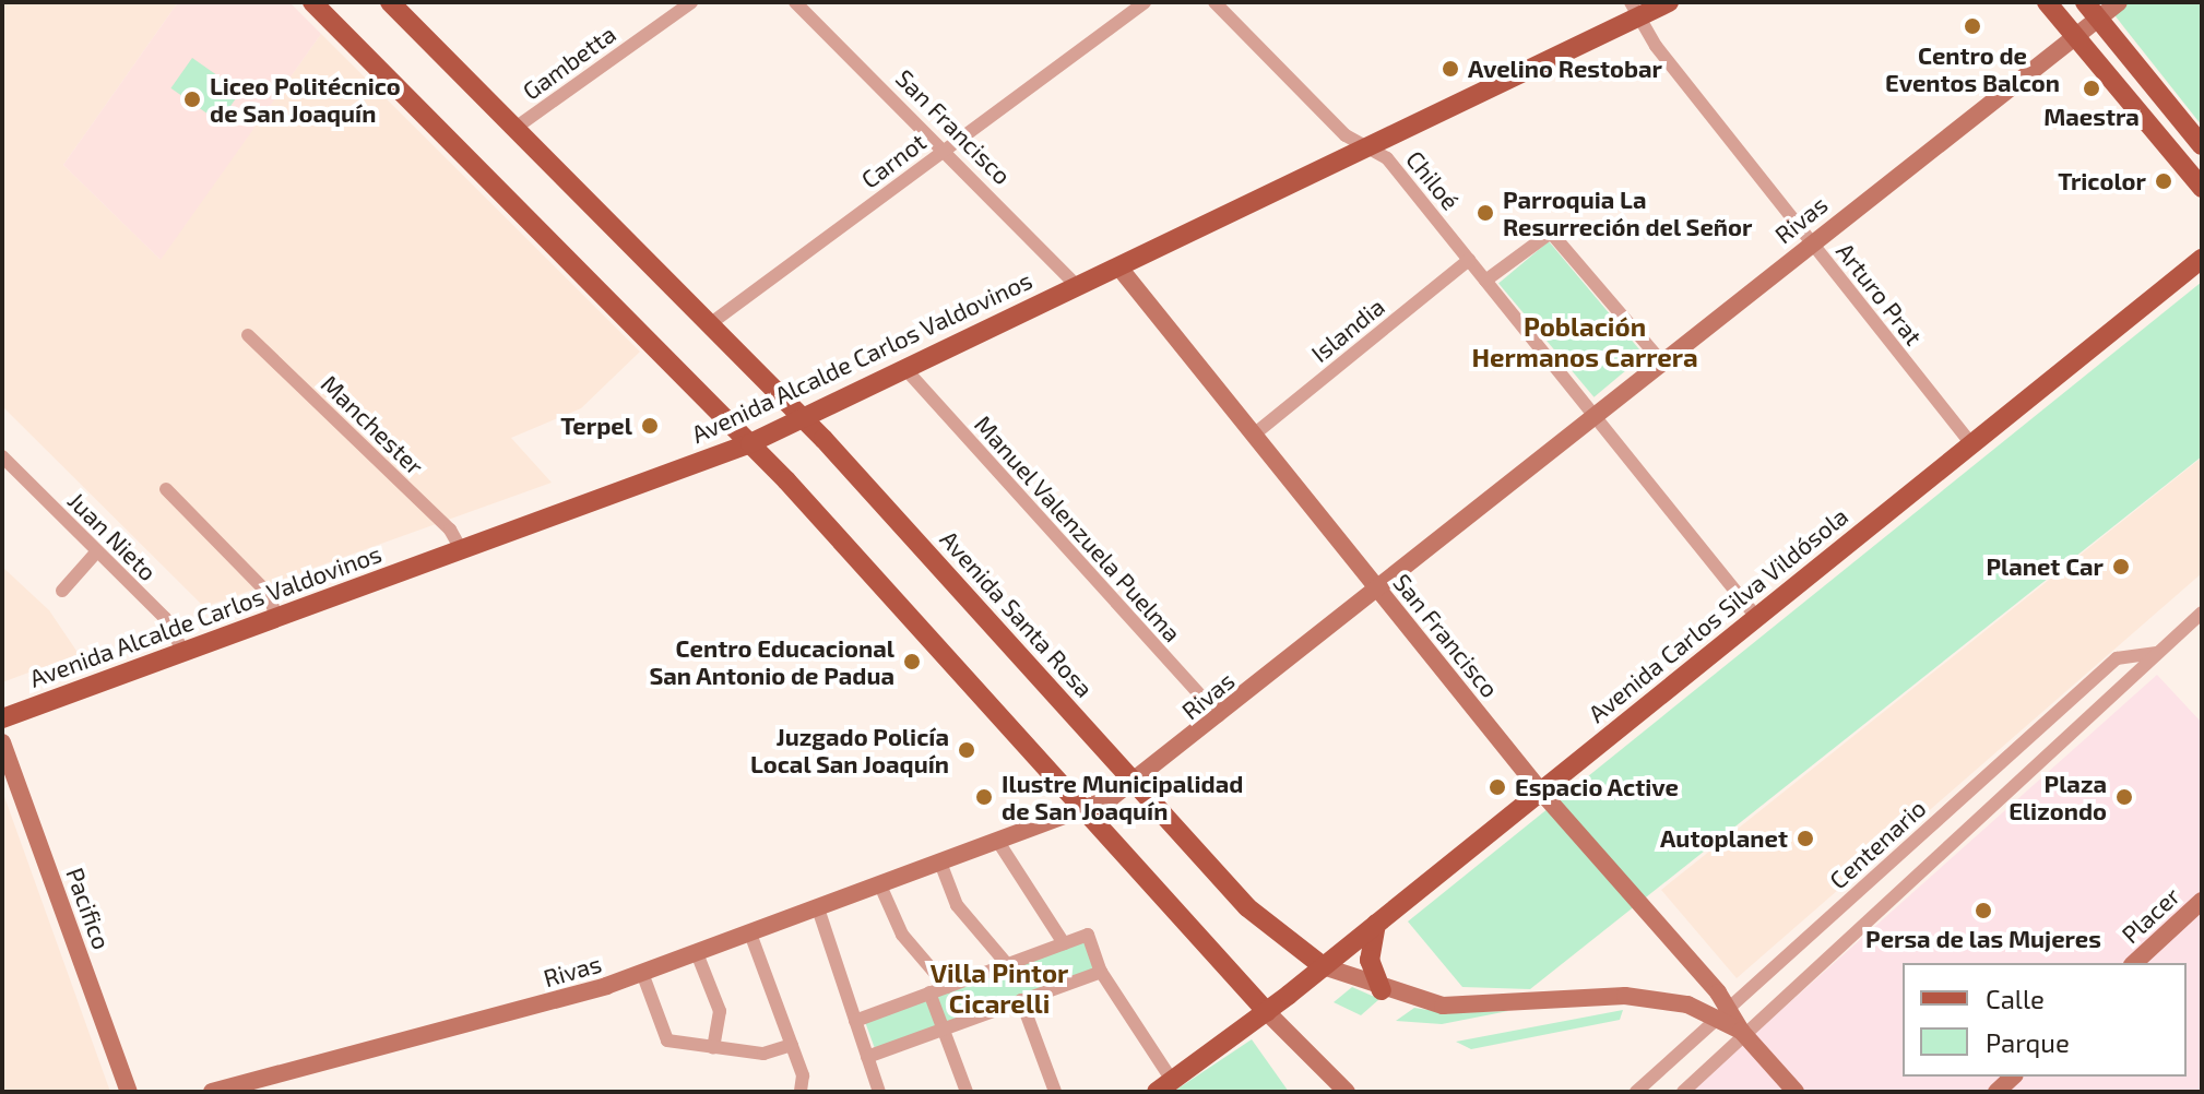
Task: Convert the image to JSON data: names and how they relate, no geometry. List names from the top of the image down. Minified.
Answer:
{"streets":{"main road":["Avenida Alcalde Carlos Valdovinos","Avenida Santa Rosa","Avenida Carlos Silva Vildósola"],"street":["Gambetta","San Francisco","Carnot","Chiloé","Rivas","Arturo Prat","Islandia","Manchester","Manuel Valenzuela Puelma","Juan Nieto","Centenario","Pacifico","Placer"]},"crossings":[["Gambetta","Avenida Santa Rosa"],["San Francisco","Carnot"],["San Francisco","Rivas"],["San Francisco","Islandia"],["San Francisco","Avenida Alcalde Carlos Valdovinos"],["San Francisco","Avenida Santa Rosa"],["San Francisco","Avenida Carlos Silva Vildósola"],["San Francisco","Centenario"],["Carnot","Avenida Santa Rosa"],["Chiloé","Rivas"],["Chiloé","Islandia"],["Chiloé","Avenida Alcalde Carlos Valdovinos"],["Chiloé","Avenida Carlos Silva Vildósola"],["Rivas","Arturo Prat"],["Rivas","Manuel Valenzuela Puelma"],["Rivas","Avenida Santa Rosa"],["Arturo Prat","Avenida Alcalde Carlos Valdovinos"],["Arturo Prat","Avenida Carlos Silva Vildósola"],["Avenida Alcalde Carlos Valdovinos","Manchester"],["Avenida Alcalde Carlos Valdovinos","Manuel Valenzuela Puelma"],["Avenida Alcalde Carlos Valdovinos","Juan Nieto"],["Avenida Alcalde Carlos Valdovinos","Avenida Santa Rosa"],["Avenida Santa Rosa","Avenida Carlos Silva Vildósola"],["Avenida Santa Rosa","Centenario"]],"districts":["Población Hermanos Carrera","Villa Pintor Cicarelli"],"places":["Centro de Eventos Balcon","Avelino Restobar","Maestra","Liceo Politécnico de San Joaquín","Tricolor","Parroquia La Resurreción del Señor","Terpel","Planet Car","Centro Educacional San Antonio de Padua","Juzgado Policía Local San Joaquín","Espacio Active","Ilustre Municipalidad de San Joaquín","Plaza Elizondo","Autoplanet","Persa de las Mujeres"],"legend":["Calle","Parque"]}
